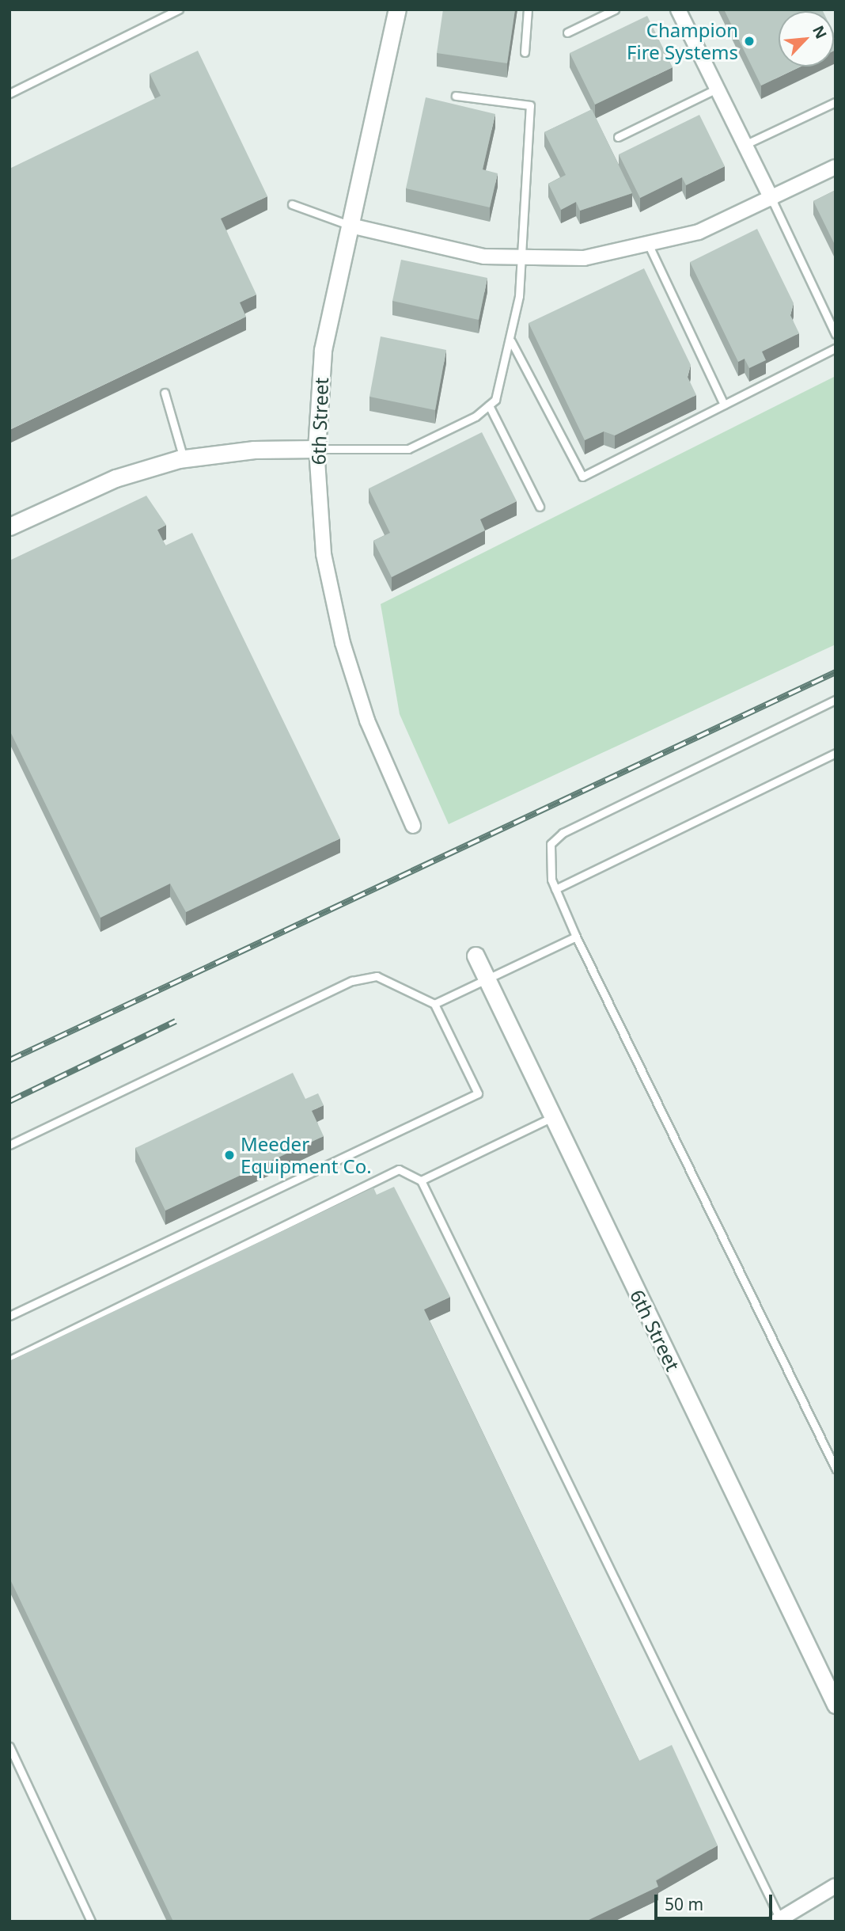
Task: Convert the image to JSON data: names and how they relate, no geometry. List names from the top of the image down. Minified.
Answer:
{"streets":{"street":["6th Street"]},"places":["Champion Fire Systems","Meeder Equipment Co."],"scale_bar":"50 m","north":"top right"}
